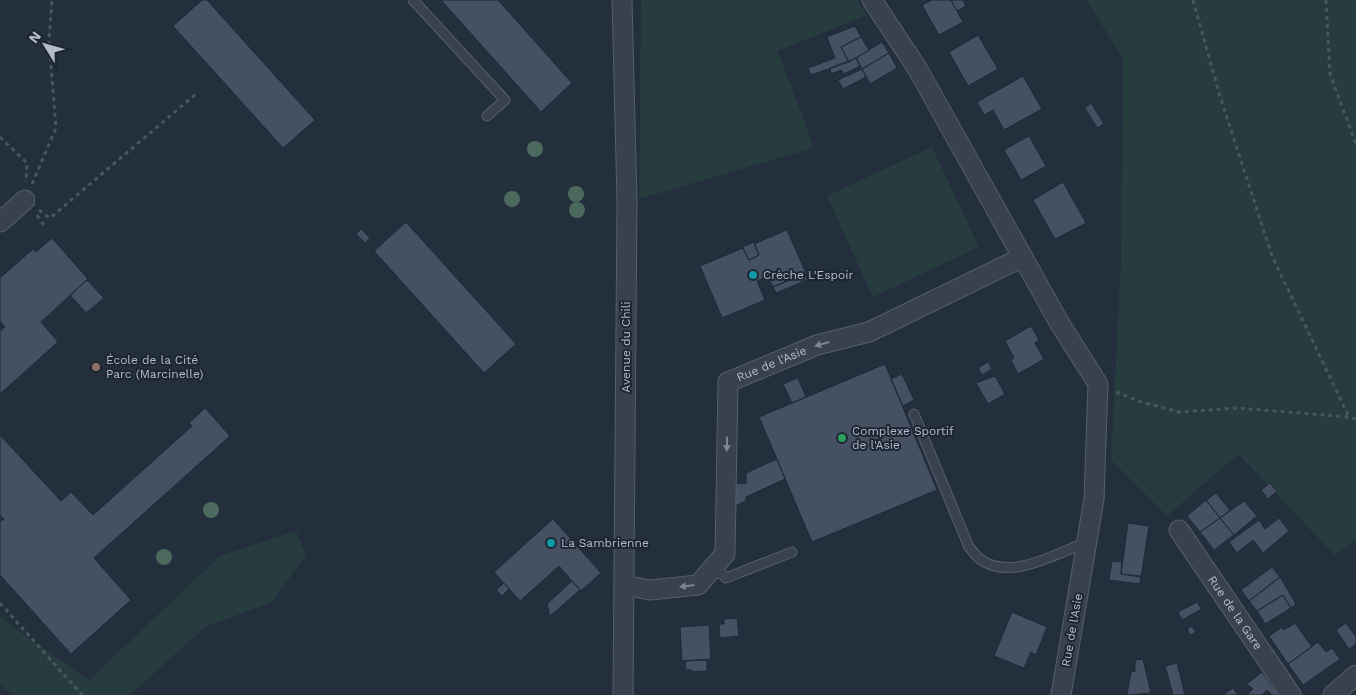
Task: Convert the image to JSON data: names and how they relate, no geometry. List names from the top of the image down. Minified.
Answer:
{"streets":{"street":["Avenue du Chili","Rue de l'Asie","Rue de la Gare"]},"crossings":[["Avenue du Chili","Rue de l'Asie"]],"one_way":["Rue de l'Asie"],"places":["Crèche L'Espoir","École de la Cité Parc (Marcinelle)","Complexe Sportif de l'Asie","La Sambrienne"],"north":"top left"}
